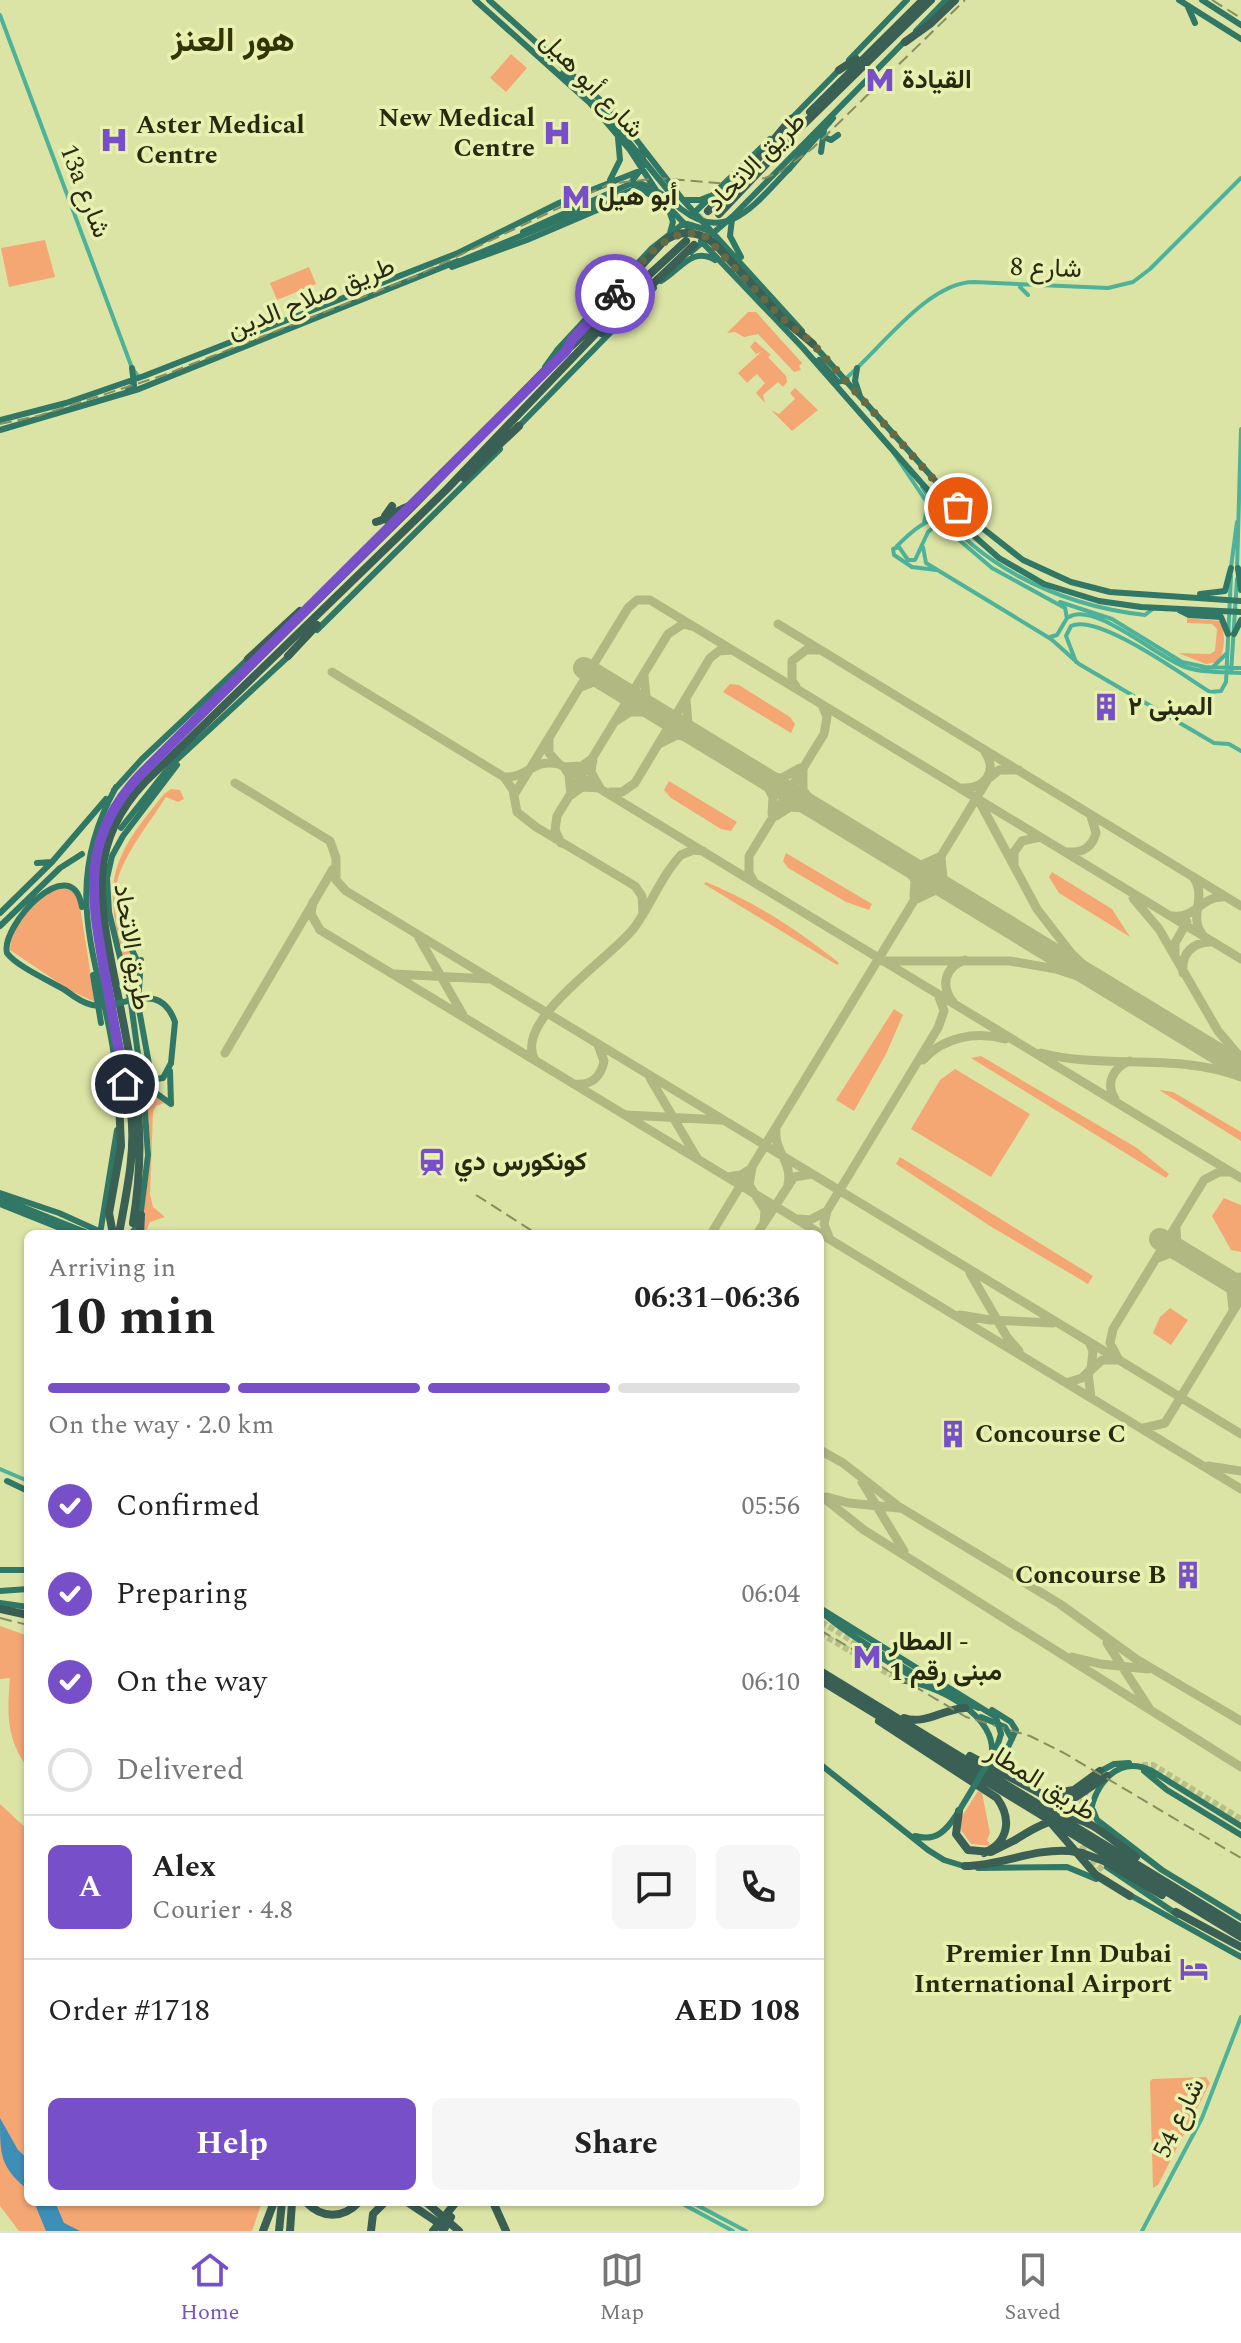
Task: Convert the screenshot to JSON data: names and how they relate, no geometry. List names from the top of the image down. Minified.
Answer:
{"streets":{"highway":["طريق الاتحاد","طريق المطار"],"main road":["شارع أبو هيل","طريق صلاح الدين"],"street":["13a شارع","شارع 8","شارع 54"]},"crossings":[["شارع أبو هيل","طريق الاتحاد"],["شارع أبو هيل","طريق صلاح الدين"]],"districts":["هور العنز"],"places":{"metro station":["القيادة","أبو هيل","المطار - مبنى رقم 1"],"hospital":["New Medical Centre","Aster Medical Centre"],"building":["المبنى ٢","Concourse C","Concourse B"],"station":["كونكورس دي"],"hotel":["Premier Inn Dubai International Airport"]},"page":{"heading":["10 min","Arriving in","06:31–06:36"],"panel":["Alex","Courier · 4.8","Order #1718","AED 108"],"bar":"On the way · 2.0 km","list":[["Confirmed","05:56"],["Preparing","06:04"],["On the way","06:10"],"Delivered"],"round":"A","buttons":["Help","Share"],"tabs":["Home","Map","Saved"]}}
